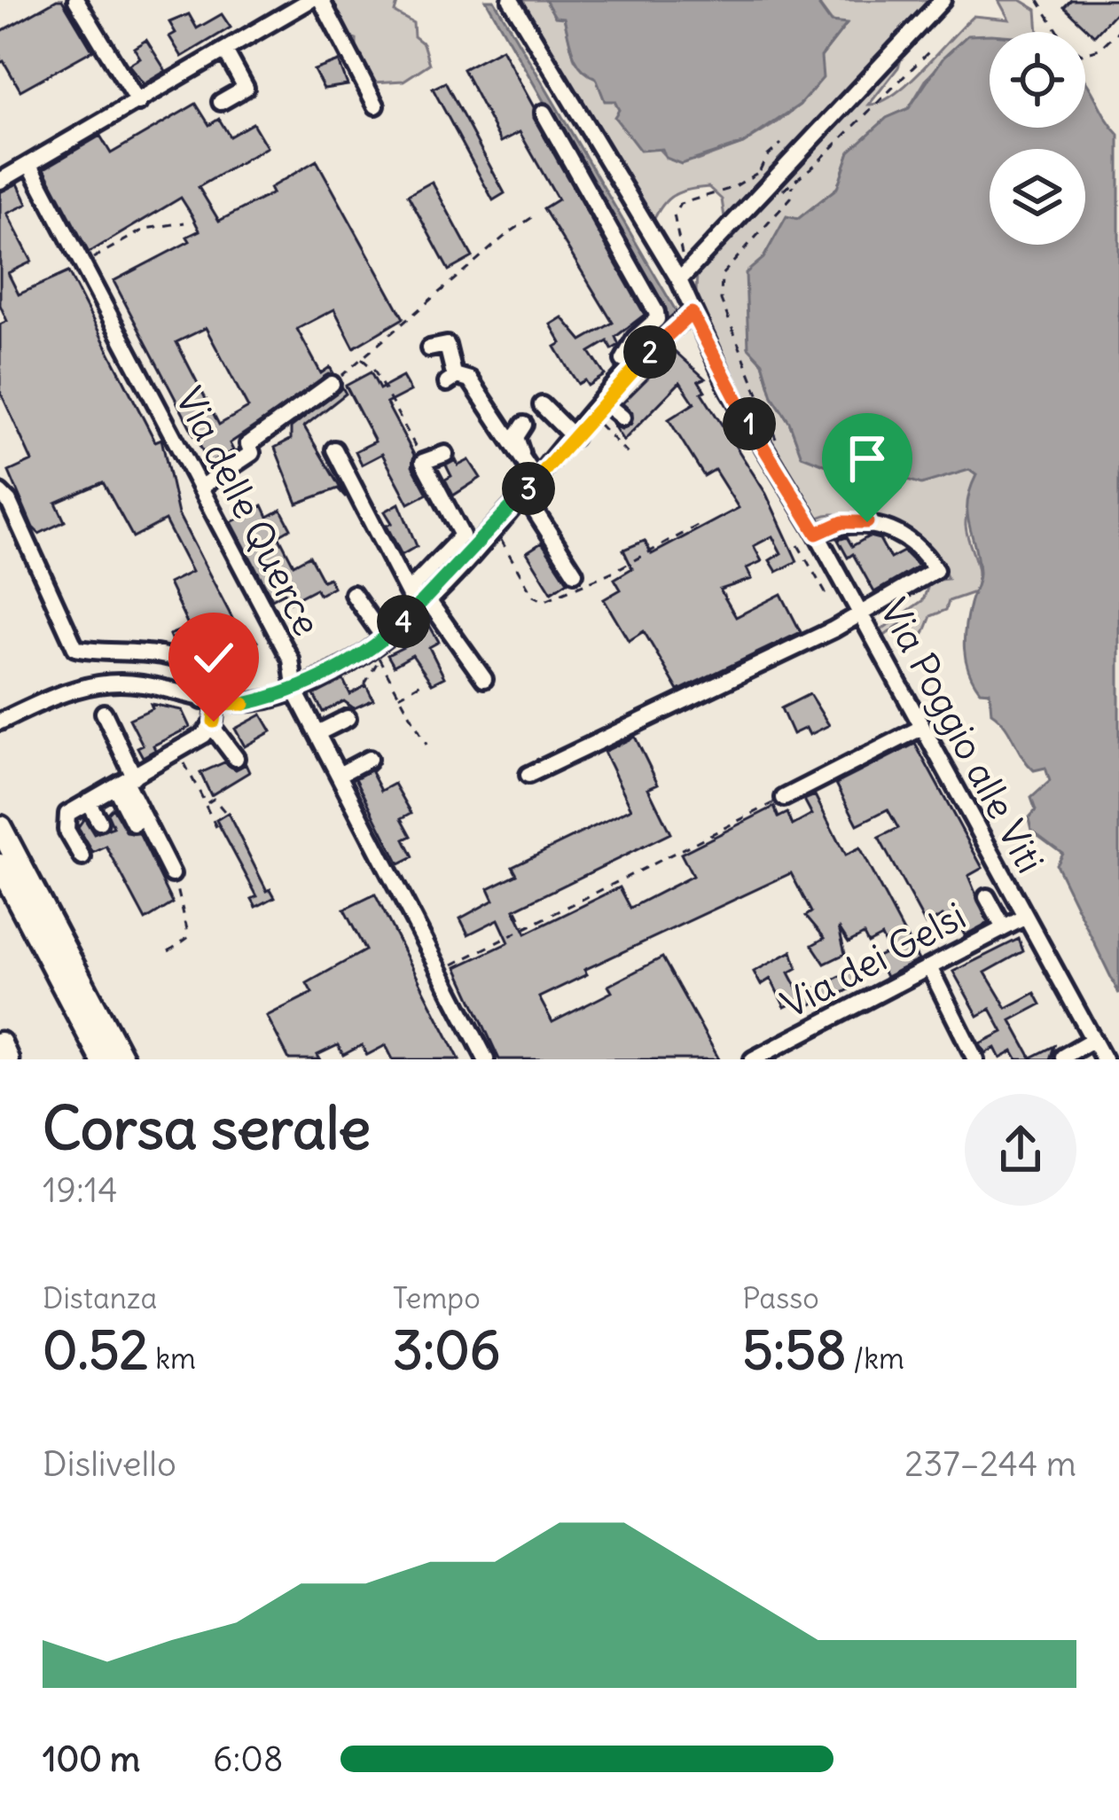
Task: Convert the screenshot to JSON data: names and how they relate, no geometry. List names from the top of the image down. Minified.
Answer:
{"streets":{"street":["Via delle Querce","Via Poggio alle Viti","Via dei Gelsi"]},"crossings":[["Via Poggio alle Viti","Via dei Gelsi"]],"page":{"pins":["2","1","3","4"],"heading":["Corsa serale","19:14"],"stats":[["Distanza","0.52 km"],["Tempo","3:06"],["Passo","5:58 /km"]],"chart":["Dislivello","237–244 m"],"list":[{"name":"100 m","note":"6:08"}]}}
